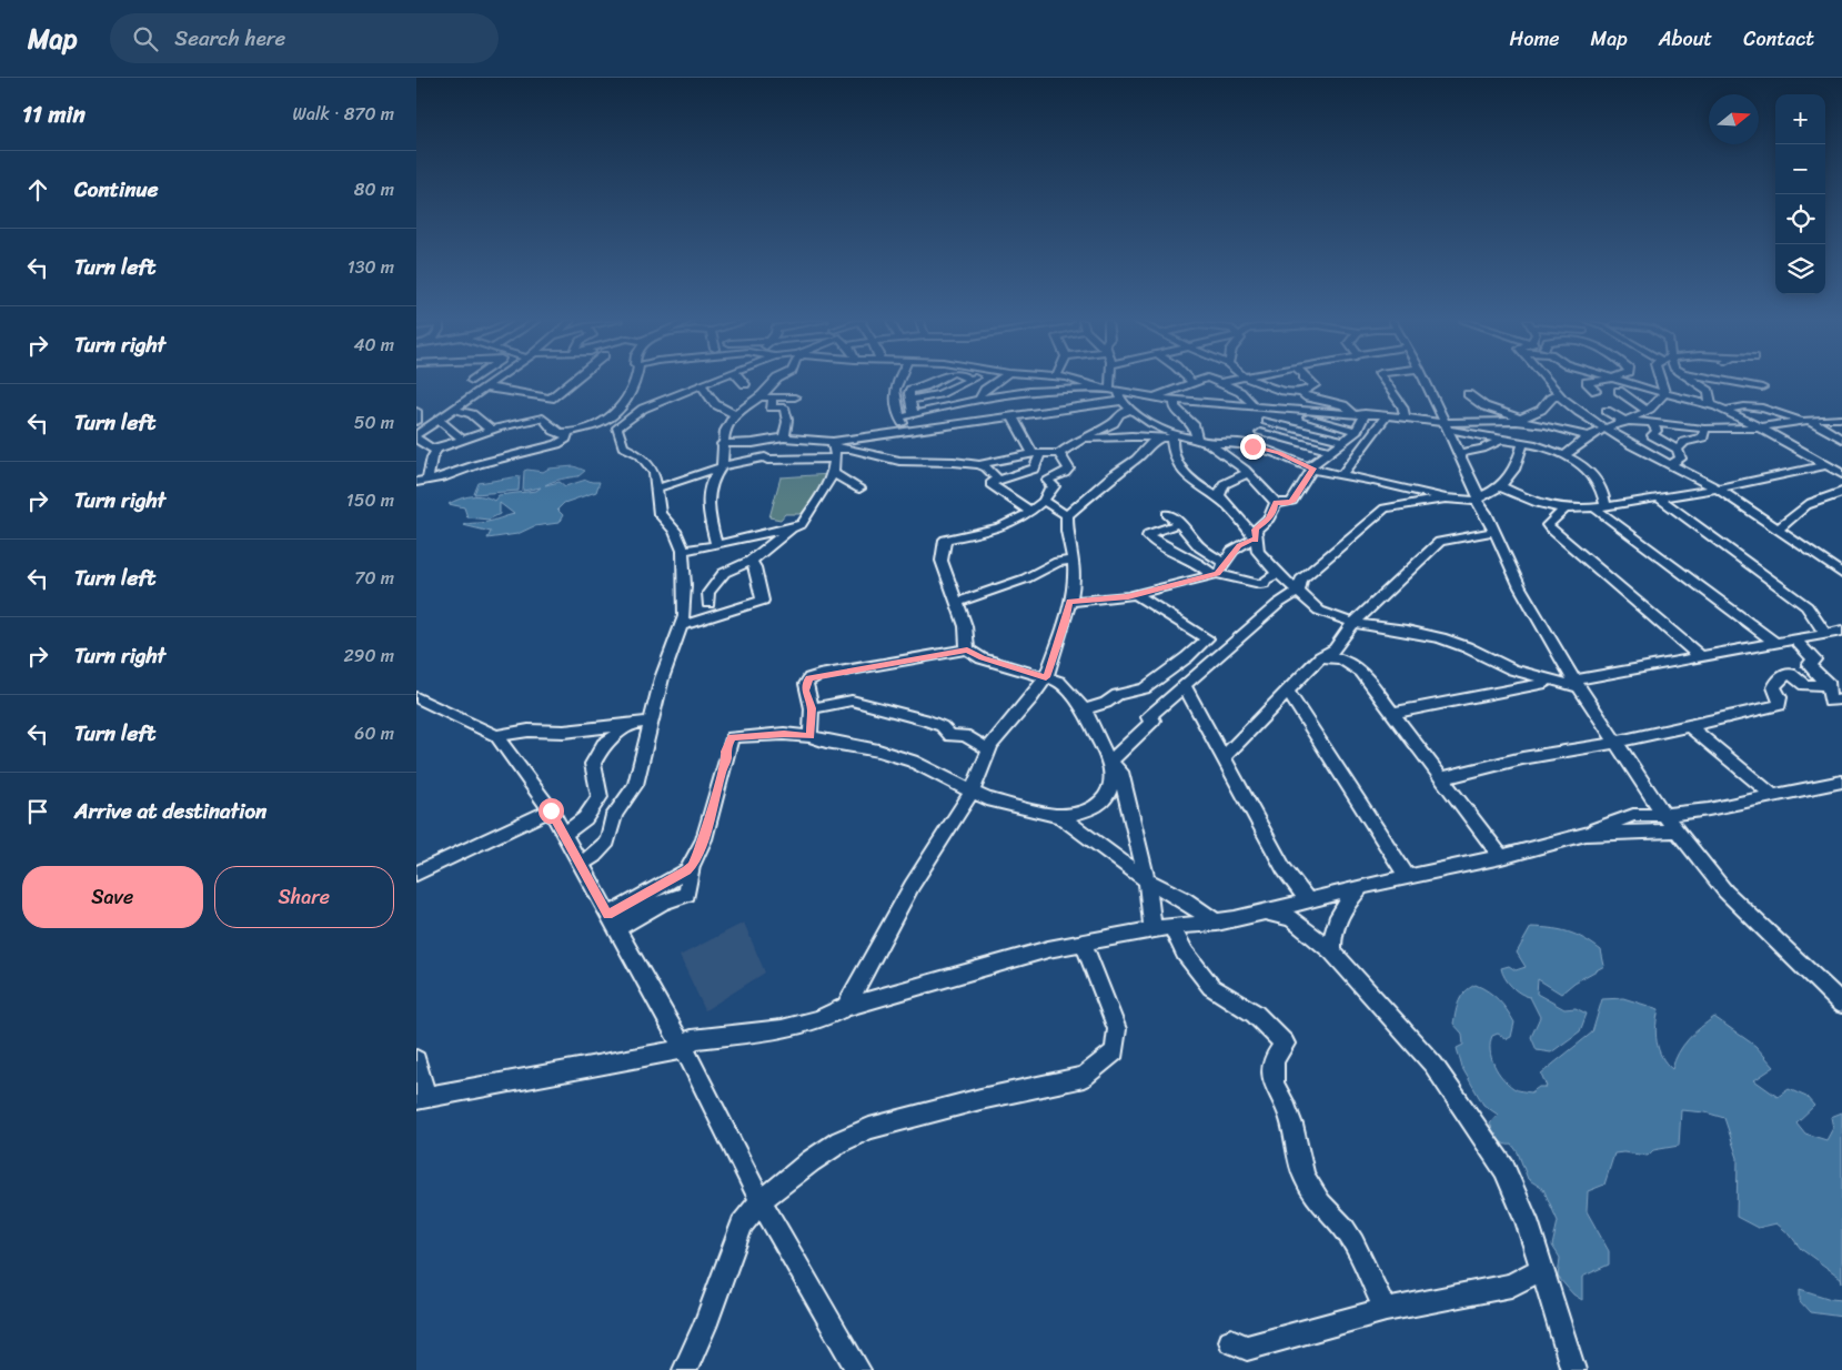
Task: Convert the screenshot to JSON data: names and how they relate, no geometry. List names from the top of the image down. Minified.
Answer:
{"north":"right","page":{"header":"Map","search":"Search here","nav":["Home","Map","About","Contact"],"heading":["11 min","Walk · 870 m"],"map_buttons":["+","−"],"list":[["Continue","80 m"],["Turn left","130 m"],["Turn right","40 m"],["Turn left","50 m"],["Turn right","150 m"],["Turn left","70 m"],["Turn right","290 m"],["Turn left","60 m"],"Arrive at destination"],"buttons":["Save","Share"]}}
